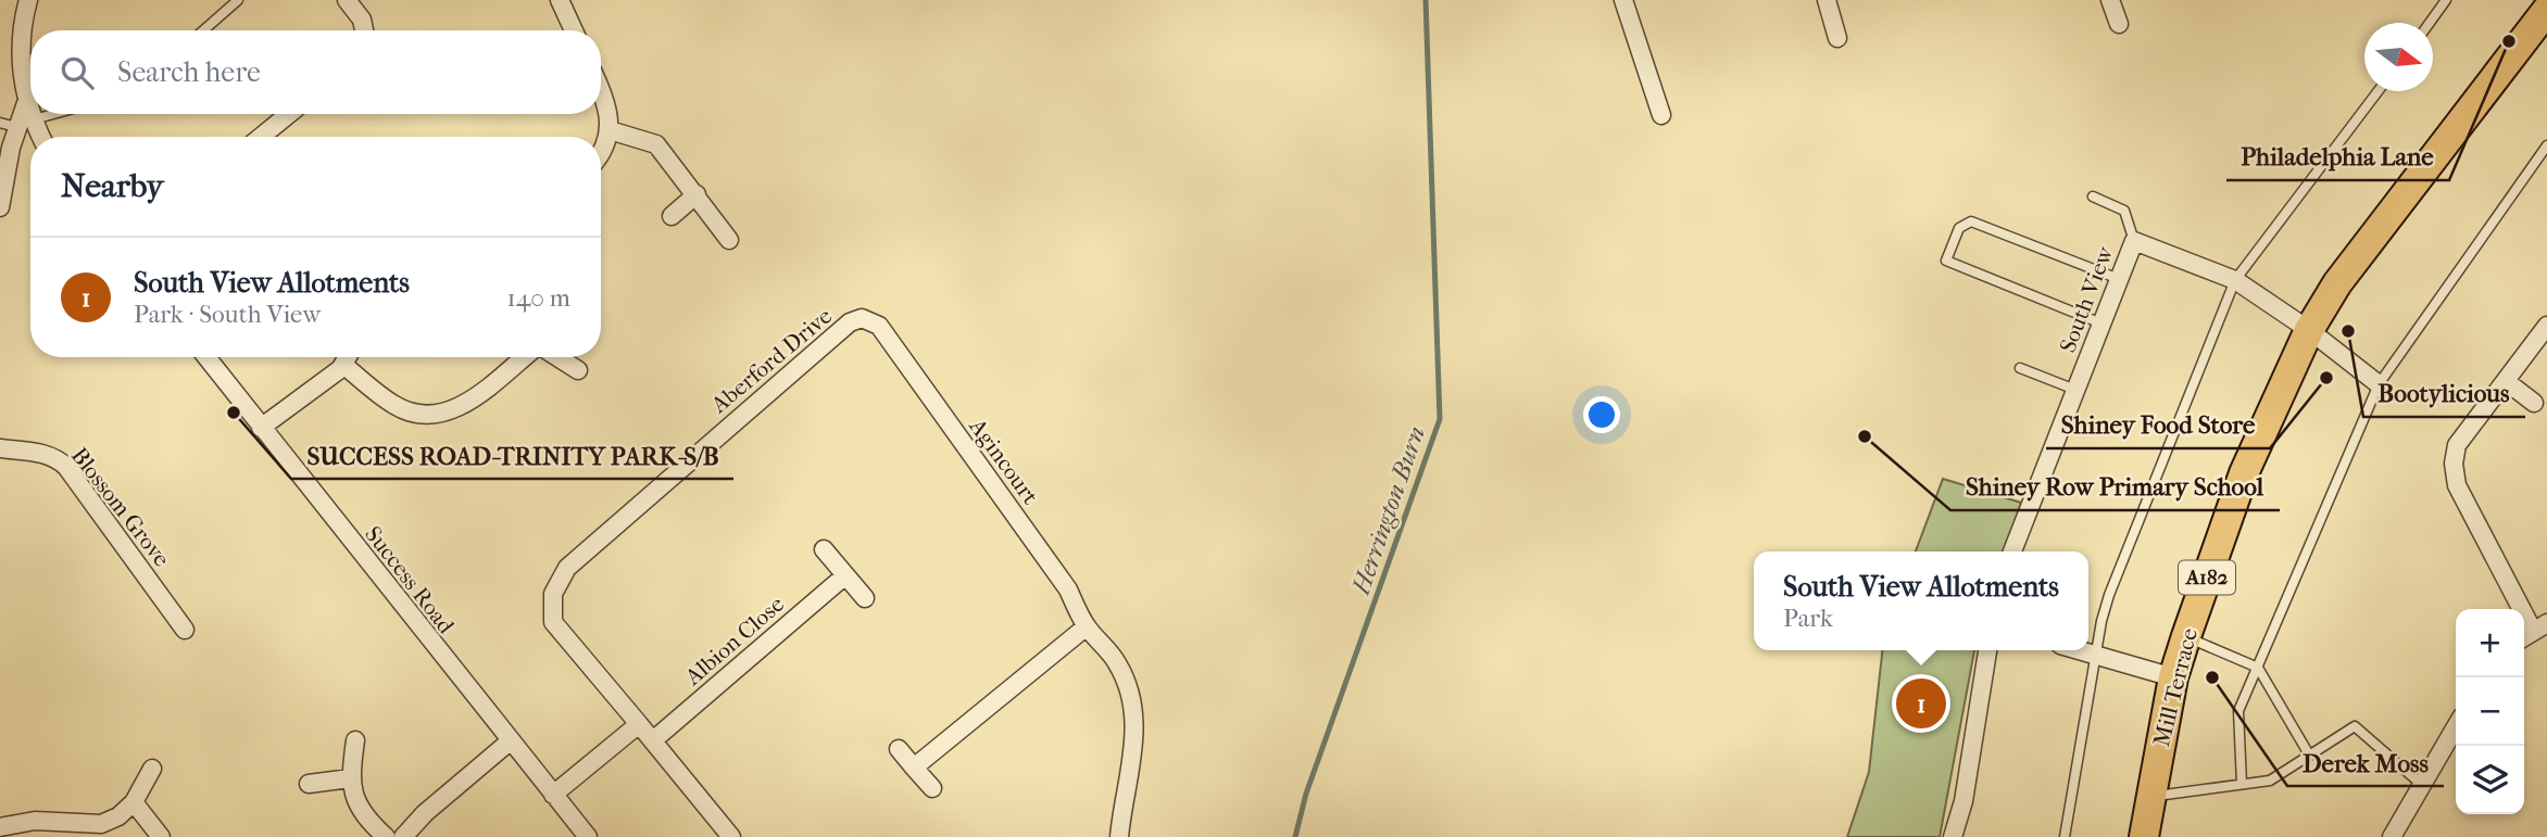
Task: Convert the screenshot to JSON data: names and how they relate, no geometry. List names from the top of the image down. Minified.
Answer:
{"streets":{"main road":["A182","Mill Terrace"],"street":["South View","Aberford Drive","Agincourt","Blossom Grove","Success Road","Albion Close"]},"crossings":[["South View","A182"],["South View","Mill Terrace"],["Aberford Drive","Agincourt"],["Aberford Drive","Albion Close"],["A182","Mill Terrace"]],"water":["Herrington Burn"],"places":["Philadelphia Lane","Bootylicious","Shiney Food Store","SUCCESS ROAD-TRINITY PARK-S/B","Shiney Row Primary School","Derek Moss"],"north":"right","page":{"search":"Search here","heading":"Nearby","list":[{"mark":"1","name":"South View Allotments","note":"Park · South View","value":"140 m"}],"popup":["South View Allotments","Park"],"map_buttons":["+","−"],"pins":"1"}}
